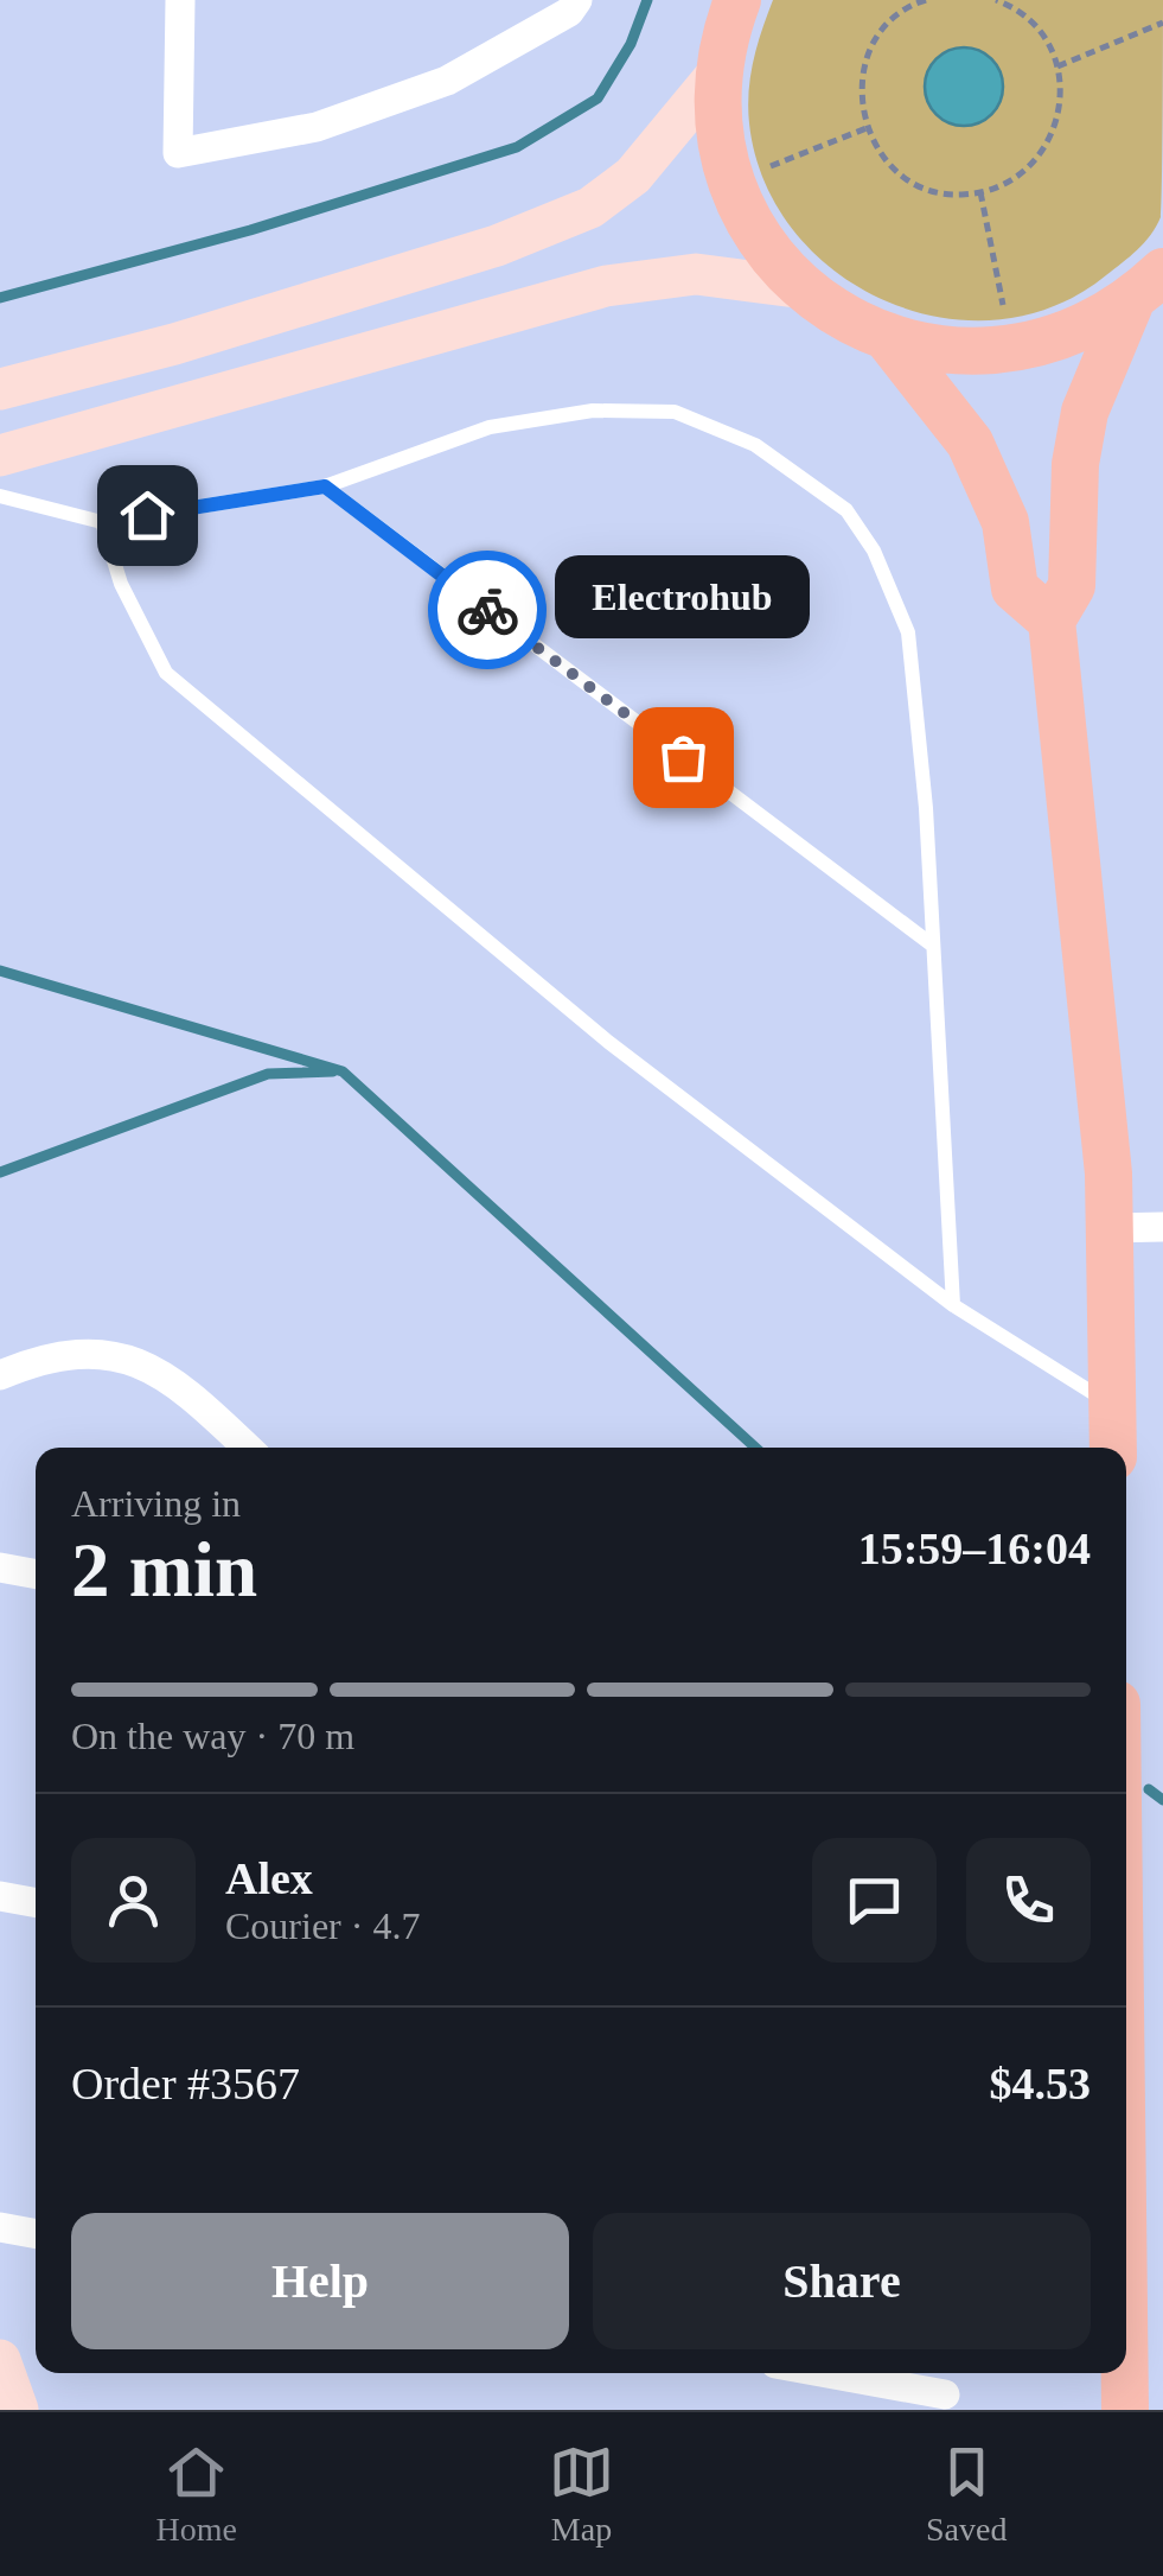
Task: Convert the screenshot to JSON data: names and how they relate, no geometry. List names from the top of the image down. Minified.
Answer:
{"places":["Electrohub"],"page":{"bubble":"Electrohub","heading":["2 min","Arriving in","15:59–16:04"],"panel":["Alex","Courier · 4.7","Order #3567","$4.53"],"bar":"On the way · 70 m","buttons":["Help","Share"],"tabs":["Home","Map","Saved"]}}
